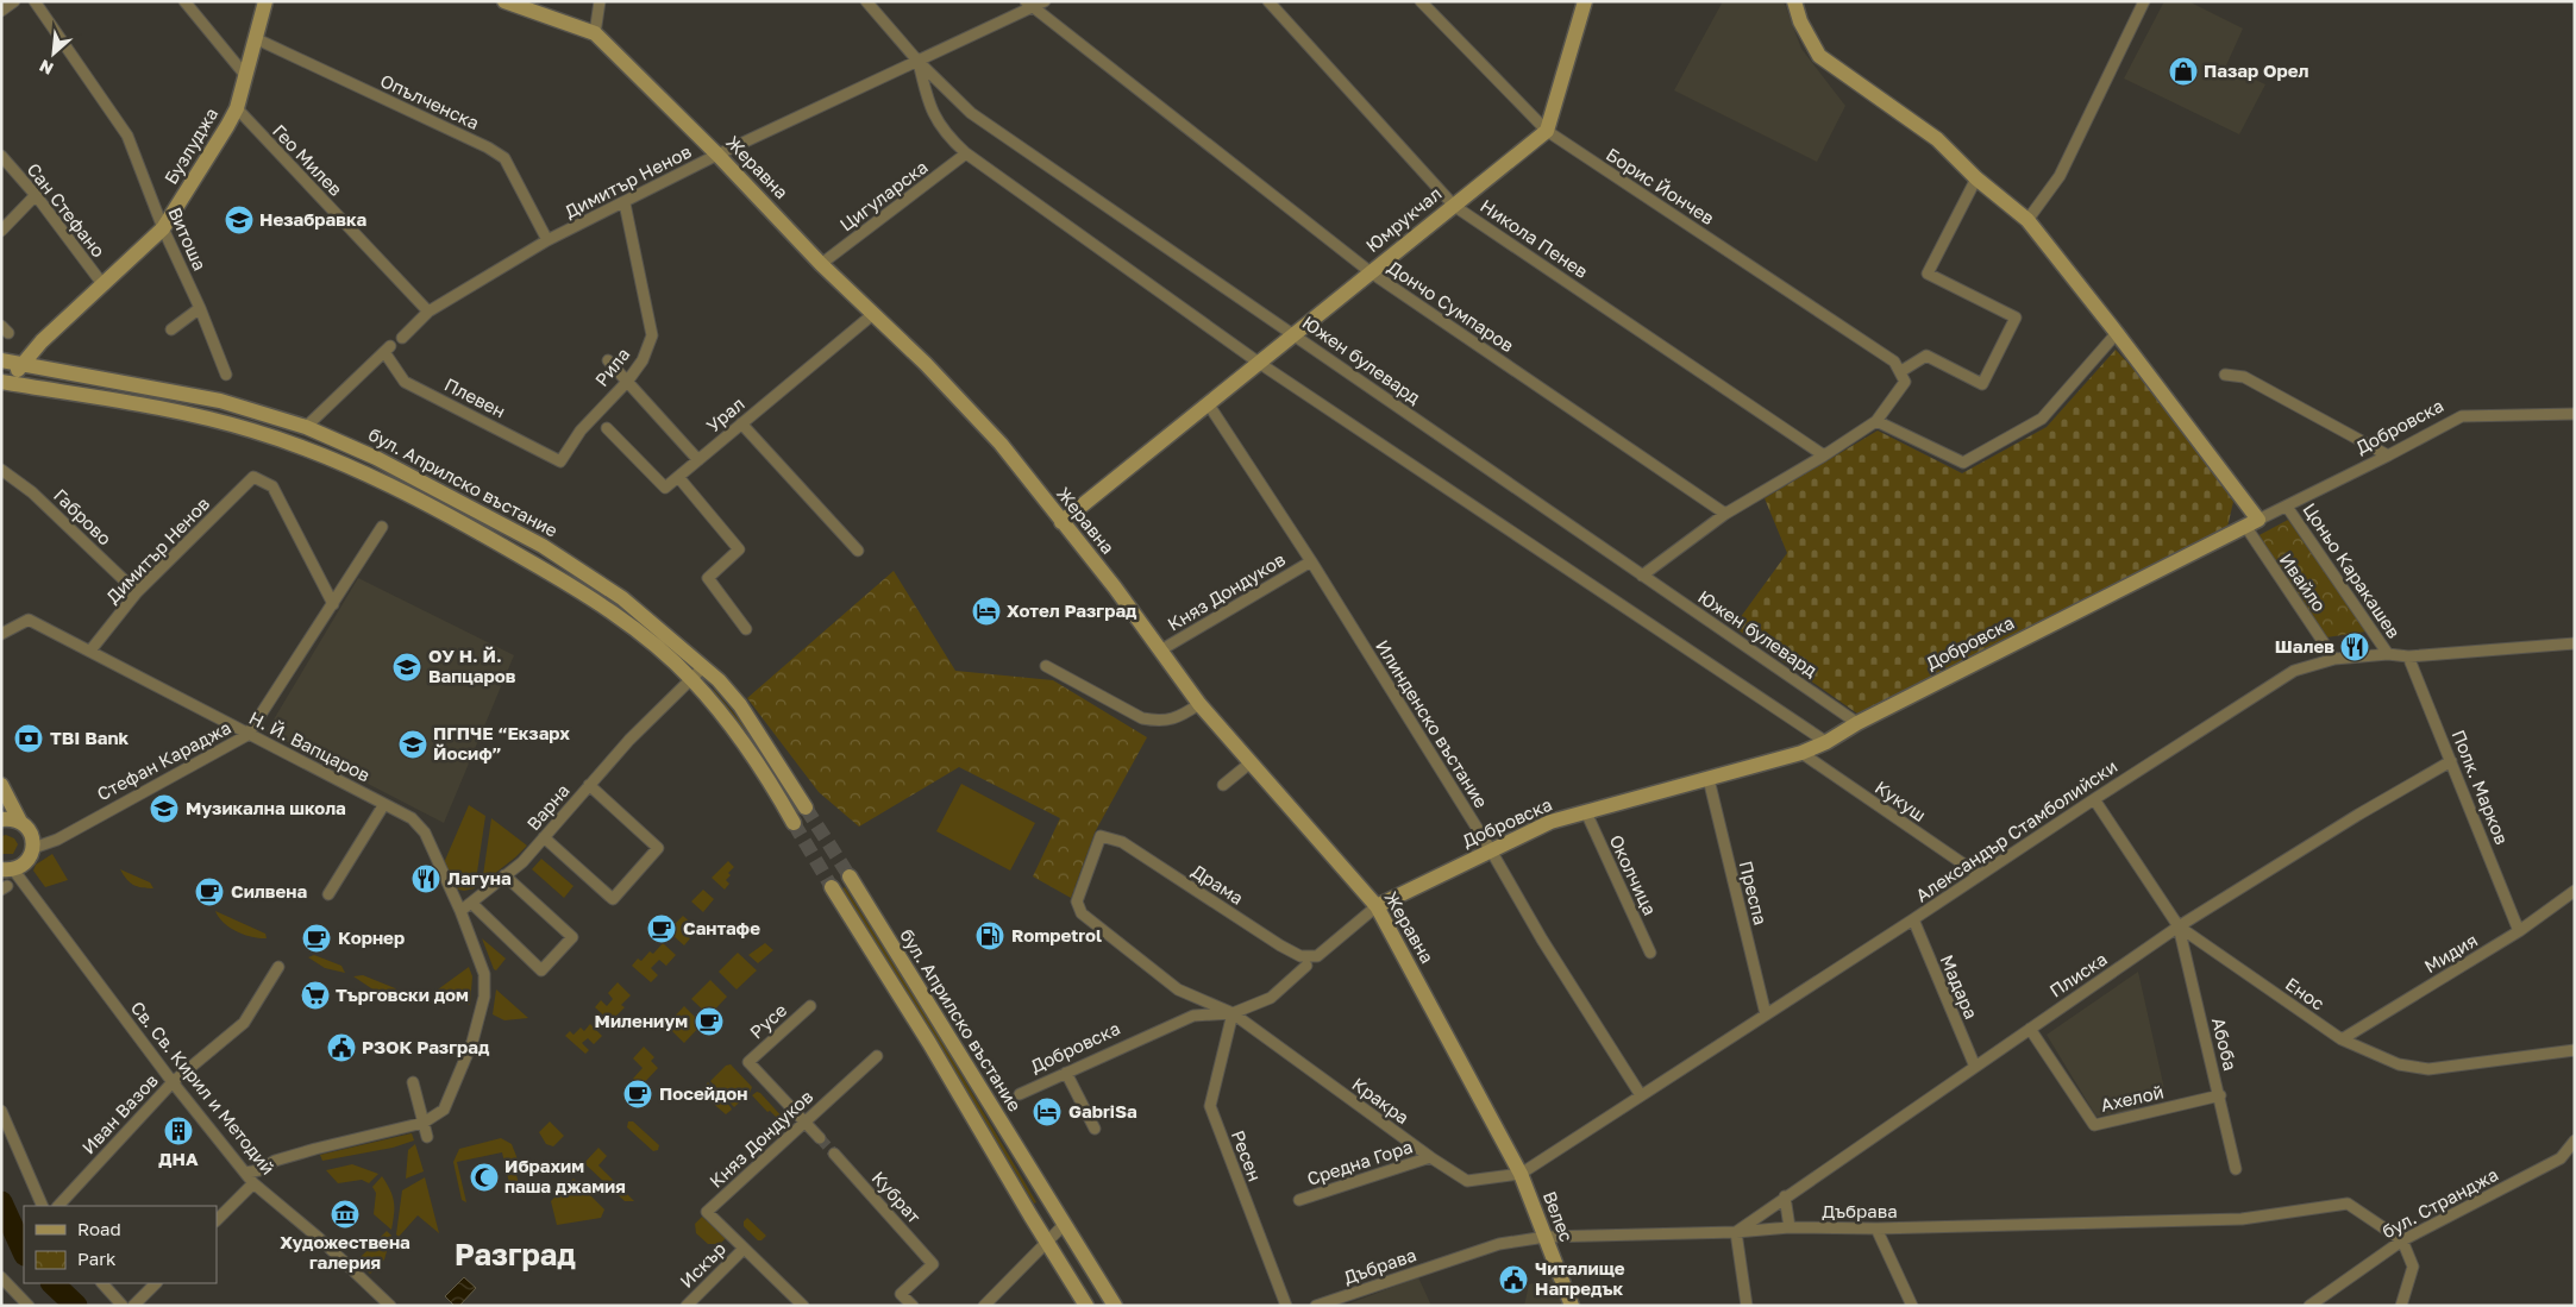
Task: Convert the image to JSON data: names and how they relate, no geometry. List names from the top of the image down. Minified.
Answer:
{"streets":{"street":["Опълченска","Бузлуджа","Гео Милев","Жеравна","Димитър Ненов","Борис Йончев","Цигуларска","Сан Стефано","Юмрукчал","Витоша","Никола Пенев","Дончо Сумпаров","Южен булевард","Рила","Плевен","Урал","Добровска","бул. Априлско въстание","Габрово","Цоньо Каракашев","Ивайло","Княз Дондуков","Илинденско въстание","Н. Й. Вапцаров","Стефан Караджа","Полк. Марков","Кукуш","Варна","Александър Стамболийски","Околчица","Драма","Преспа","Мидия","Плиска","Мадара","Енос","Русе","Абоба","Св. Св. Кирил и Методий","Ахелой","Кракра","Иван Вазов","Ресен","Средна Гора","Кубрат","бул. Странджа","Дъбрава","Велес","Искър"]},"crossings":[["Опълченска","Бузлуджа"],["Опълченска","Димитър Ненов"],["Бузлуджа","Гео Милев"],["Бузлуджа","Сан Стефано"],["Бузлуджа","Витоша"],["Бузлуджа","бул. Априлско въстание"],["Гео Милев","Димитър Ненов"],["Жеравна","Димитър Ненов"],["Жеравна","Цигуларска"],["Жеравна","Урал"],["Жеравна","Добровска"],["Жеравна","Княз Дондуков"],["Жеравна","Александър Стамболийски"],["Жеравна","Драма"],["Жеравна","Кракра"],["Жеравна","Велес"],["Димитър Ненов","Дончо Сумпаров"],["Димитър Ненов","Южен булевард"],["Димитър Ненов","Рила"],["Димитър Ненов","Габрово"],["Димитър Ненов","Н. Й. Вапцаров"],["Димитър Ненов","Стефан Караджа"],["Борис Йончев","Юмрукчал"],["Юмрукчал","Никола Пенев"],["Юмрукчал","Дончо Сумпаров"],["Юмрукчал","Южен булевард"],["Южен булевард","Добровска"],["Рила","Плевен"],["Плевен","бул. Априлско въстание"],["Добровска","Цоньо Каракашев"],["Добровска","Ивайло"],["Добровска","Илинденско въстание"],["Добровска","Кукуш"],["Добровска","Околчица"],["Добровска","Драма"],["Добровска","Преспа"],["Добровска","Кракра"],["Добровска","Ресен"],["бул. Априлско въстание","Варна"],["Цоньо Каракашев","Александър Стамболийски"],["Ивайло","Александър Стамболийски"],["Княз Дондуков","Илинденско въстание"],["Княз Дондуков","Русе"],["Княз Дондуков","Искър"],["Илинденско въстание","Александър Стамболийски"],["Н. Й. Вапцаров","Стефан Караджа"],["Н. Й. Вапцаров","Варна"],["Полк. Марков","Александър Стамболийски"],["Полк. Марков","Мидия"],["Полк. Марков","Плиска"],["Кукуш","Александър Стамболийски"],["Александър Стамболийски","Преспа"],["Александър Стамболийски","Мадара"],["Александър Стамболийски","Енос"],["Александър Стамболийски","Кракра"],["Александър Стамболийски","Велес"],["Драма","Кракра"],["Мидия","Енос"],["Плиска","Мадара"],["Плиска","Енос"],["Плиска","Абоба"],["Плиска","Ахелой"],["Плиска","Дъбрава"],["Енос","Абоба"],["Абоба","Ахелой"],["Св. Св. Кирил и Методий","Иван Вазов"],["Кракра","Ресен"],["Кракра","Средна Гора"],["Кракра","Велес"],["бул. Странджа","Дъбрава"],["Дъбрава","Велес"]],"districts":["Разград"],"places":{"shop":["Пазар Орел"],"school or university":["Незабравка","ОУ Н. Й. Вапцаров","ПГПЧЕ “Екзарх Йосиф”","Музикална школа"],"hotel":["Хотел Разград","GabriSa"],"restaurant":["Шалев","Лагуна"],"bank":["TBI Bank"],"cafe":["Силвена","Сантафе","Корнер","Милениум","Посейдон"],"fuel station":["Rompetrol"],"supermarket":["Търговски дом"],"public building":["РЗОК Разград","Читалище Напредък"],"building":["ДНА"],"mosque":["Ибрахим паша джамия"],"museum":["Художествена галерия"]},"legend":["Road","Park"],"north":"bottom left"}
